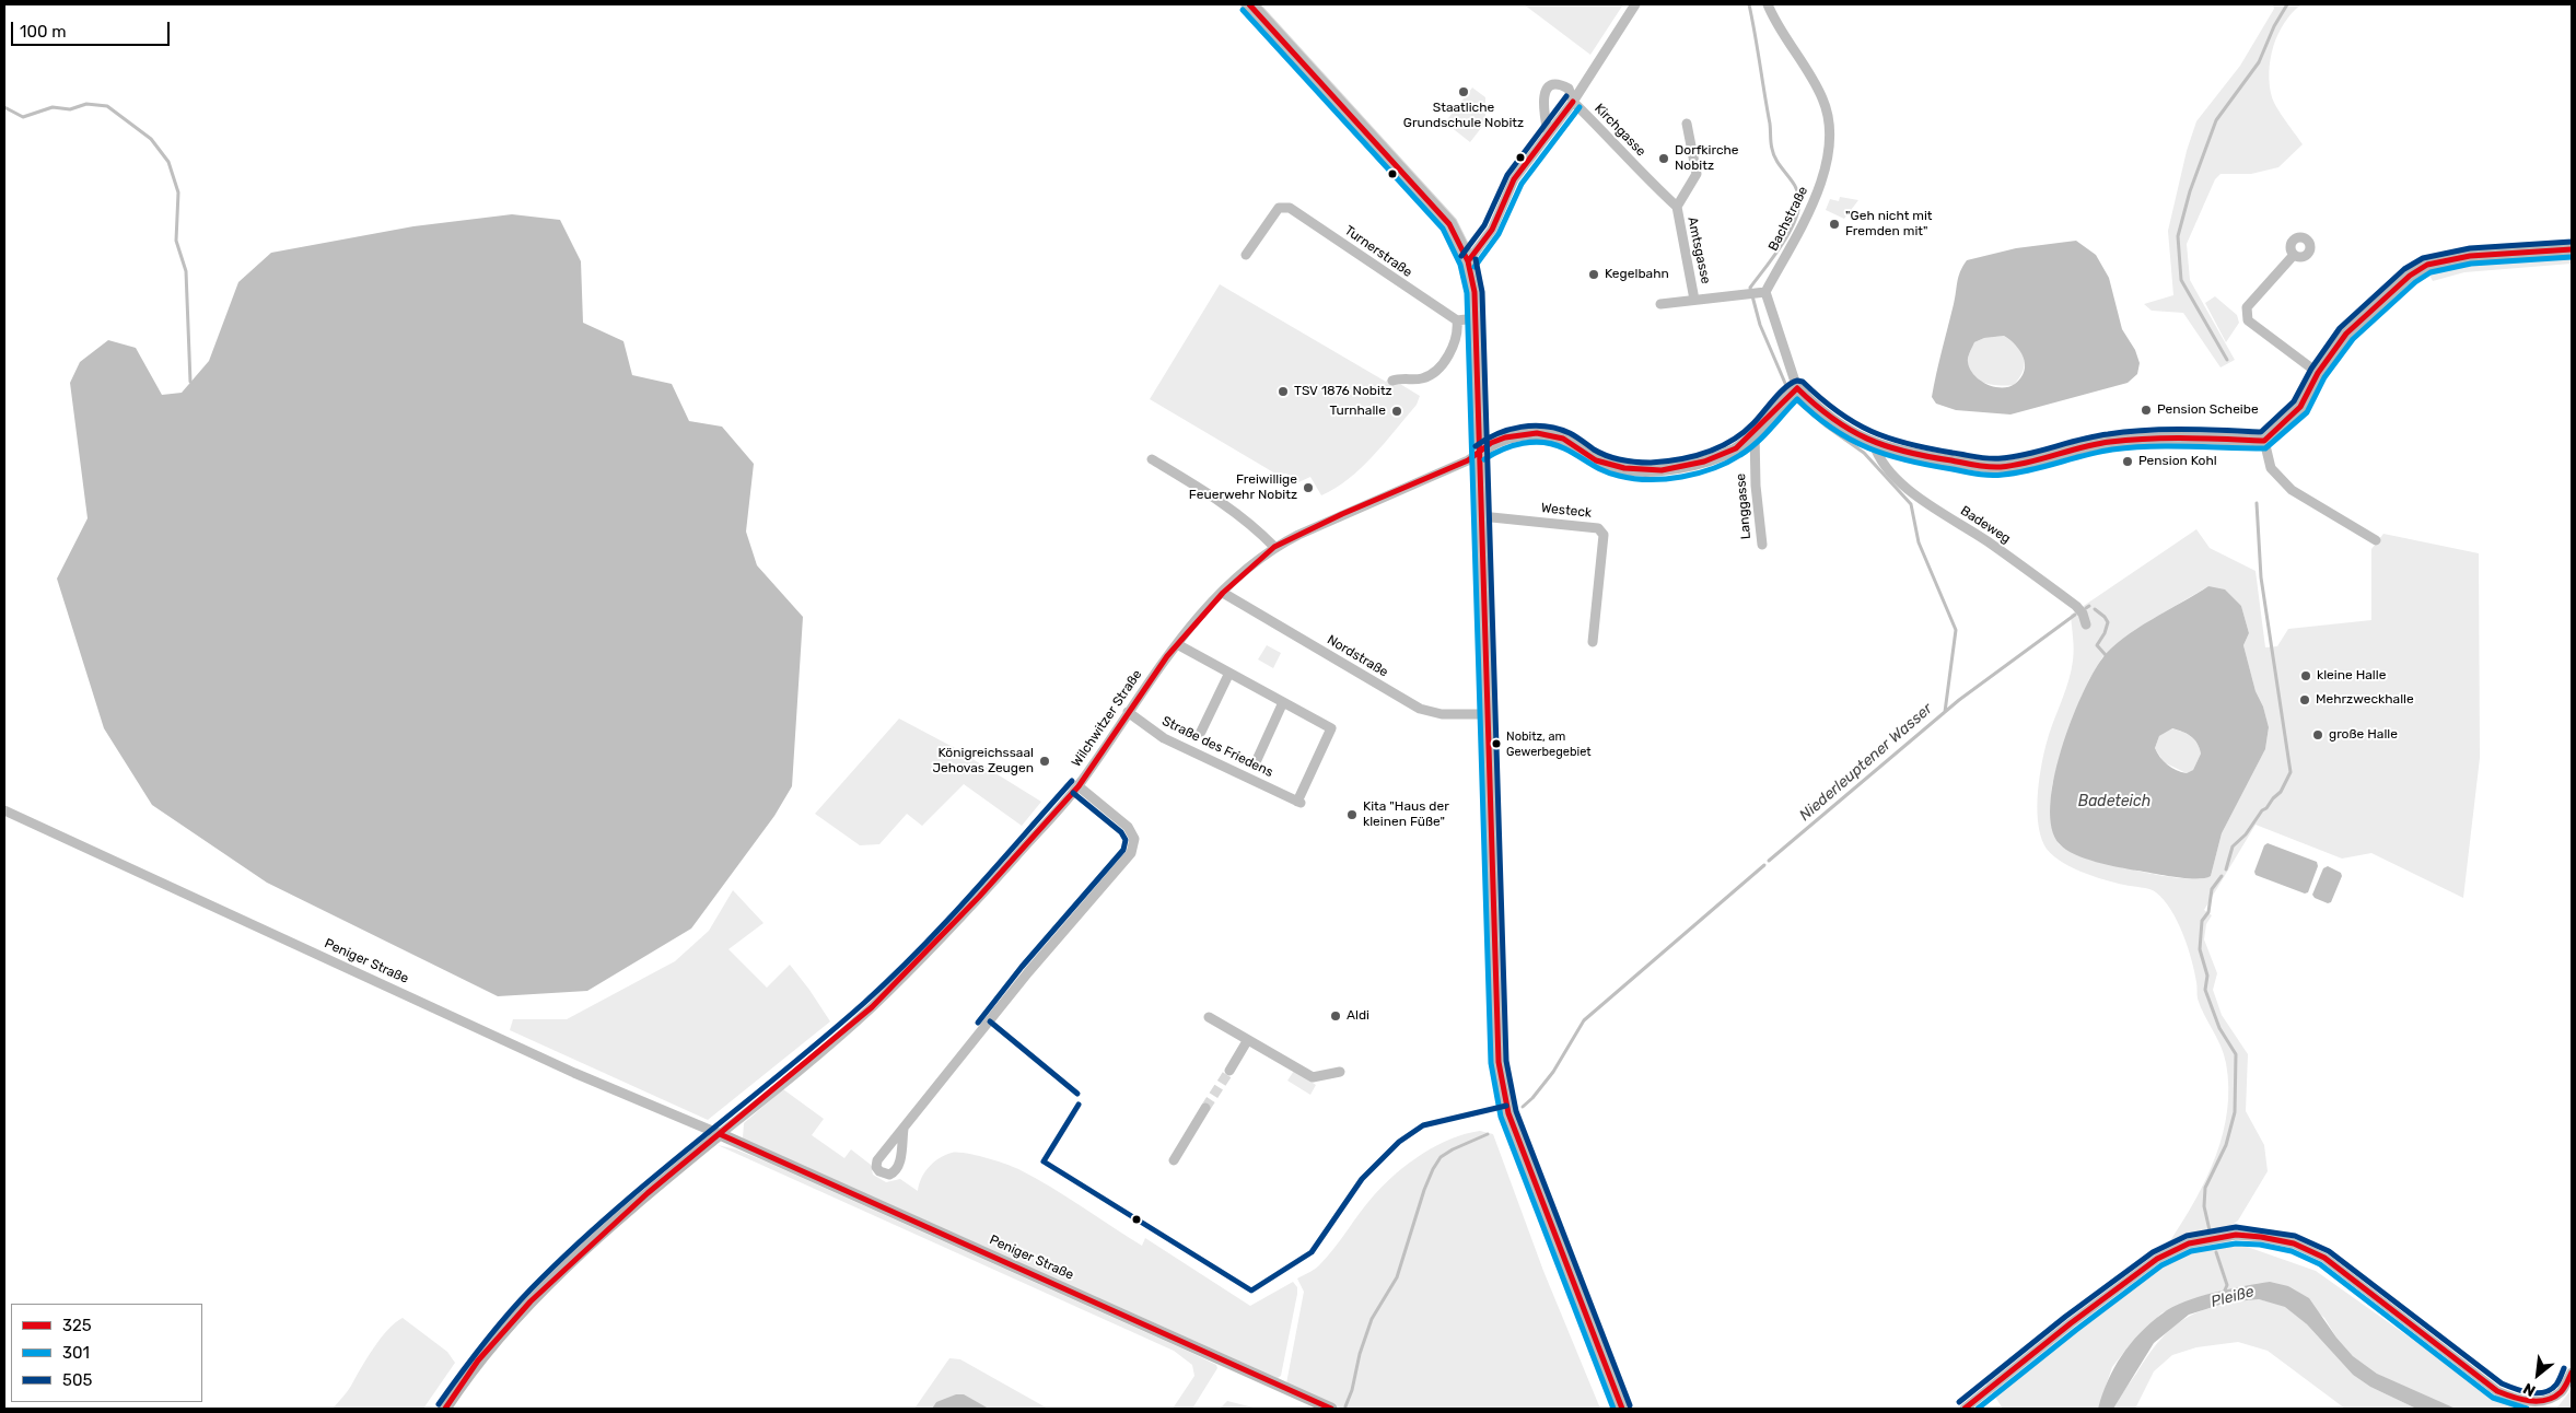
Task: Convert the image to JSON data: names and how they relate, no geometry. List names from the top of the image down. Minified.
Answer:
{"streets":{"street":["Kirchgasse","Bachstraße","Amtsgasse","Turnerstraße","Langgasse","Westeck","Badeweg","Nordstraße","Wilchwitzer Straße","Straße des Friedens","Peniger Straße"]},"crossings":[["Kirchgasse","Amtsgasse"],["Bachstraße","Amtsgasse"],["Nordstraße","Wilchwitzer Straße"],["Wilchwitzer Straße","Straße des Friedens"],["Wilchwitzer Straße","Peniger Straße"]],"water":["Niederleuptener Wasser","Badeteich","Pleiße"],"places":["Staatliche Grundschule Nobitz","Dorfkirche Nobitz","\"Geh nicht mit Fremden mit\"","Kegelbahn","TSV 1876 Nobitz","Pension Scheibe","Turnhalle","Pension Kohl","Freiwillige Feuerwehr Nobitz","kleine Halle","Mehrzweckhalle","große Halle","Nobitz, am Gewerbegebiet","Königreichssaal Jehovas Zeugen","Kita \"Haus der kleinen Füße\"","Aldi"],"lines":["transit line 325","transit line 301","transit line 505"],"legend":["325","301","505"],"scale_bar":"100 m","north":"bottom left"}
